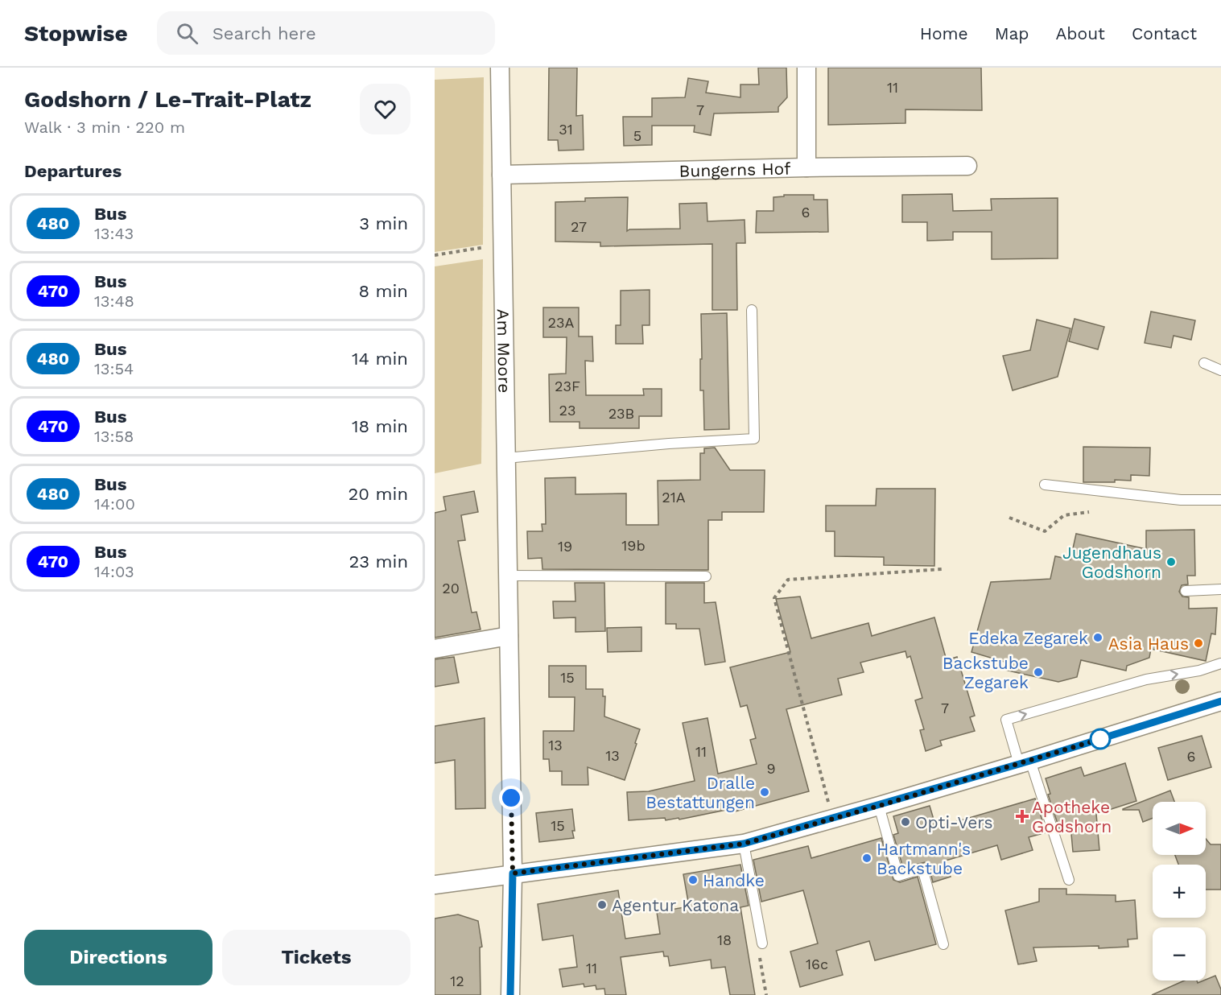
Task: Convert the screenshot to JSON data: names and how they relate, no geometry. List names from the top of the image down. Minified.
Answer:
{"streets":{"street":["Bungerns Hof","Am Moore"]},"crossings":[["Bungerns Hof","Am Moore"]],"places":{"other":["Jugendhaus Godshorn","Edeka Zegarek","Asia Haus","Backstube Zegarek","Dralle Bestattungen","Opti-Vers","Hartmann's Backstube","Handke","Agentur Katona"],"health":["Apotheke Godshorn"]},"lines":["bus line 480"],"house_numbers":["11","7","31","5","6","27","23A","23F","23","23B","21A","19b","19","20","15","7","13","11","13","6","9","15","18","16c","11","12"],"north":"right","page":{"header":"Stopwise","search":"Search here","nav":["Home","Map","About","Contact"],"heading":[["Godshorn / Le-Trait-Platz","Walk · 3 min · 220 m"],"Departures"],"list":[{"mark":"480","name":"Bus","note":"13:43","value":"3 min"},{"mark":"470","name":"Bus","note":"13:48","value":"8 min"},{"mark":"480","name":"Bus","note":"13:54","value":"14 min"},{"mark":"470","name":"Bus","note":"13:58","value":"18 min"},{"mark":"480","name":"Bus","note":"14:00","value":"20 min"},{"mark":"470","name":"Bus","note":"14:03","value":"23 min"}],"map_buttons":["+","−"],"buttons":["Directions","Tickets"]}}
